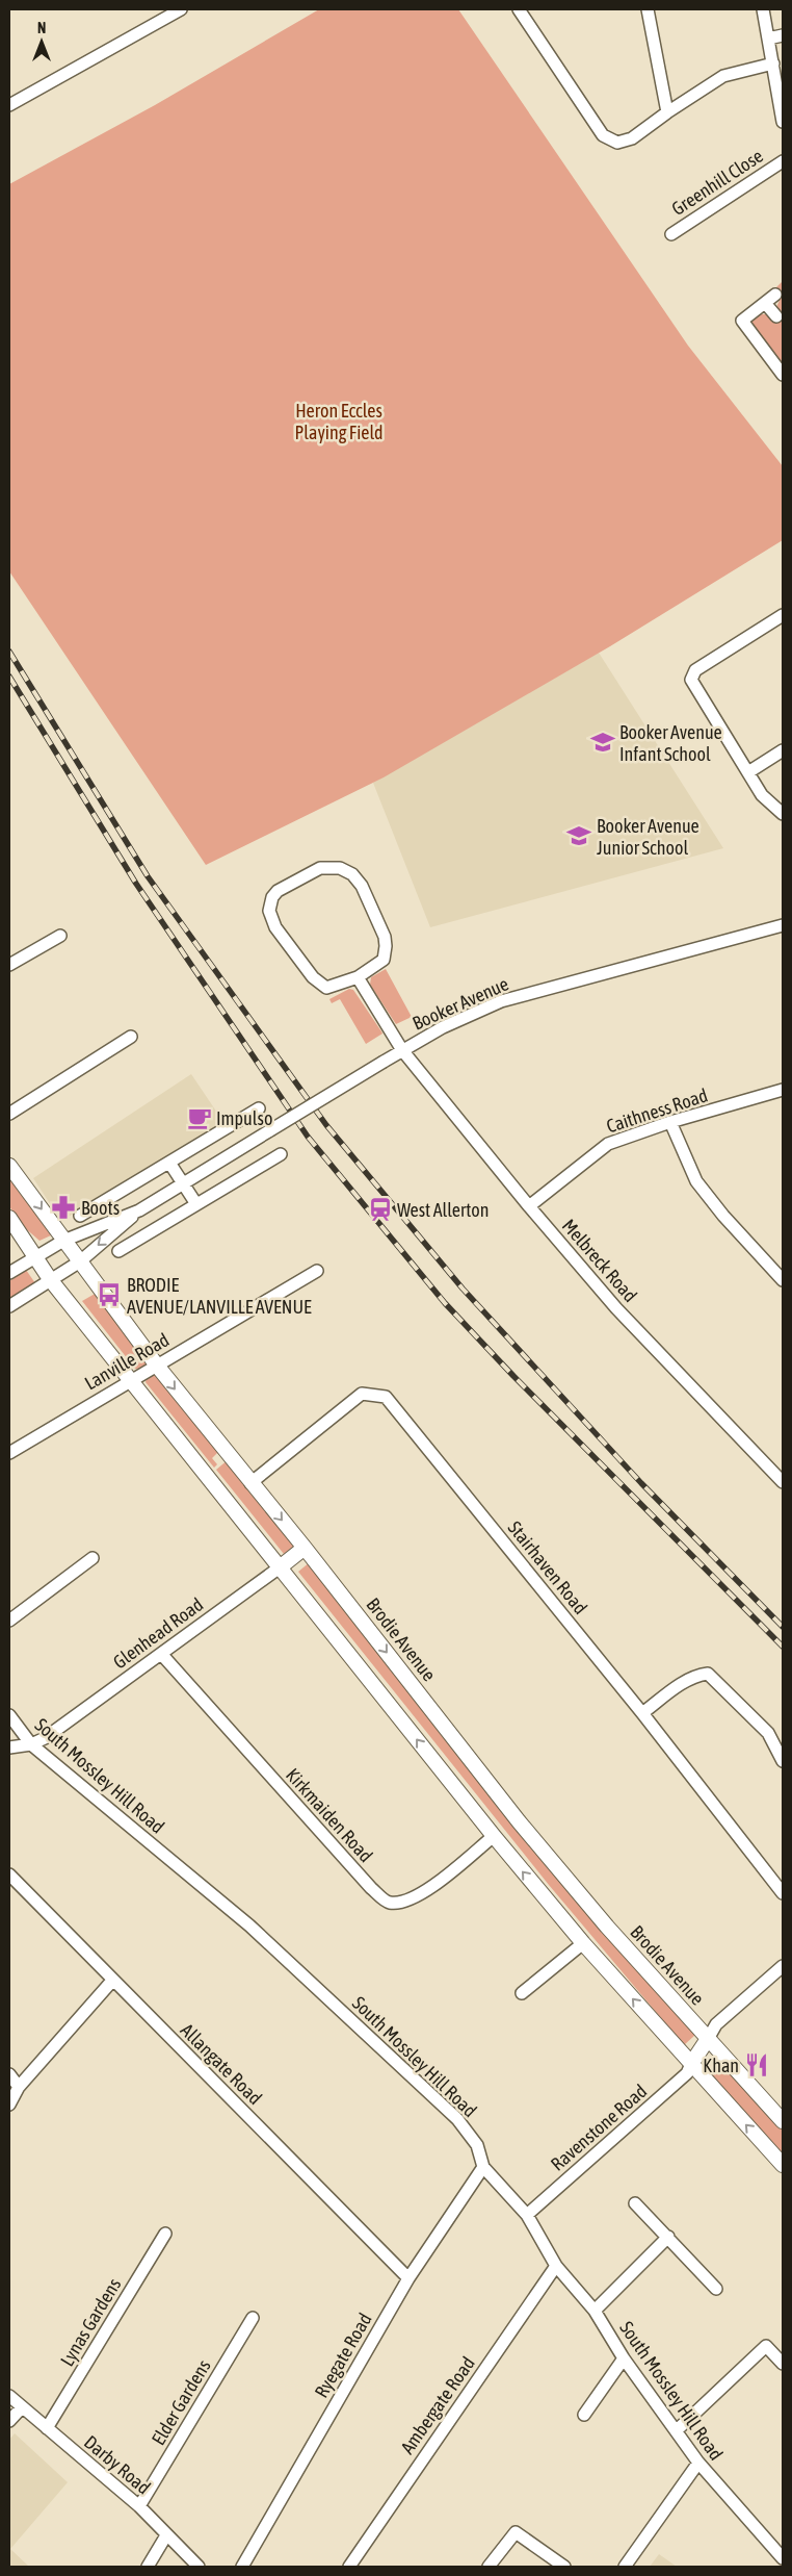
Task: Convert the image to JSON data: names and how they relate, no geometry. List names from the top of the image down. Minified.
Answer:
{"streets":{"street":["Greenhill Close","Booker Avenue","Caithness Road","Melbreck Road","Lanville Road","Stairhaven Road","Glenhead Road","Brodie Avenue","South Mossley Hill Road","Kirkmaiden Road","Allangate Road","Ravenstone Road","Lynas Gardens","Ryegate Road","Elder Gardens","Ambergate Road","Darby Road"]},"crossings":[["Booker Avenue","Melbreck Road"],["Booker Avenue","Brodie Avenue"],["Caithness Road","Melbreck Road"],["Lanville Road","Brodie Avenue"],["Stairhaven Road","Brodie Avenue"],["Glenhead Road","Brodie Avenue"],["Glenhead Road","South Mossley Hill Road"],["Glenhead Road","Kirkmaiden Road"],["South Mossley Hill Road","Ravenstone Road"],["South Mossley Hill Road","Ryegate Road"],["South Mossley Hill Road","Ambergate Road"],["Allangate Road","Ryegate Road"],["Lynas Gardens","Darby Road"],["Elder Gardens","Darby Road"]],"parks":["Heron Eccles Playing Field"],"places":{"school or university":["Booker Avenue Infant School","Booker Avenue Junior School"],"cafe":["Impulso"],"pharmacy":["Boots"],"station":["West Allerton"],"bus stop":["BRODIE AVENUE/LANVILLE AVENUE"],"restaurant":["Khan"]},"north":"top"}
